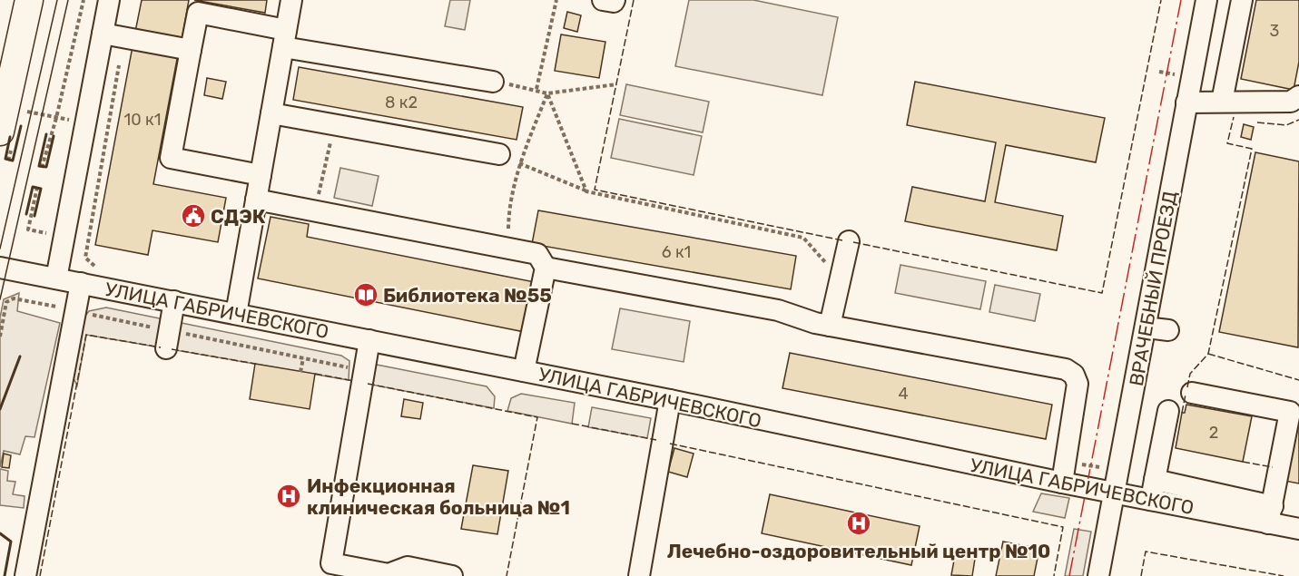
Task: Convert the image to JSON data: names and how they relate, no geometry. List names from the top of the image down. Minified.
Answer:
{"streets":{"street":["ВРАЧЕБНЫЙ ПРОЕЗД","УЛИЦА ГАБРИЧЕВСКОГО"]},"crossings":[["ВРАЧЕБНЫЙ ПРОЕЗД","УЛИЦА ГАБРИЧЕВСКОГО"]],"places":{"public building":["СДЭК"],"library":["Библиотека №55"],"hospital":["Инфекционная клиническая больница №1","Лечебно-оздоровительный центр №10"]},"house_numbers":["3","8 к2","10 к1","6 к1","4","2"]}
